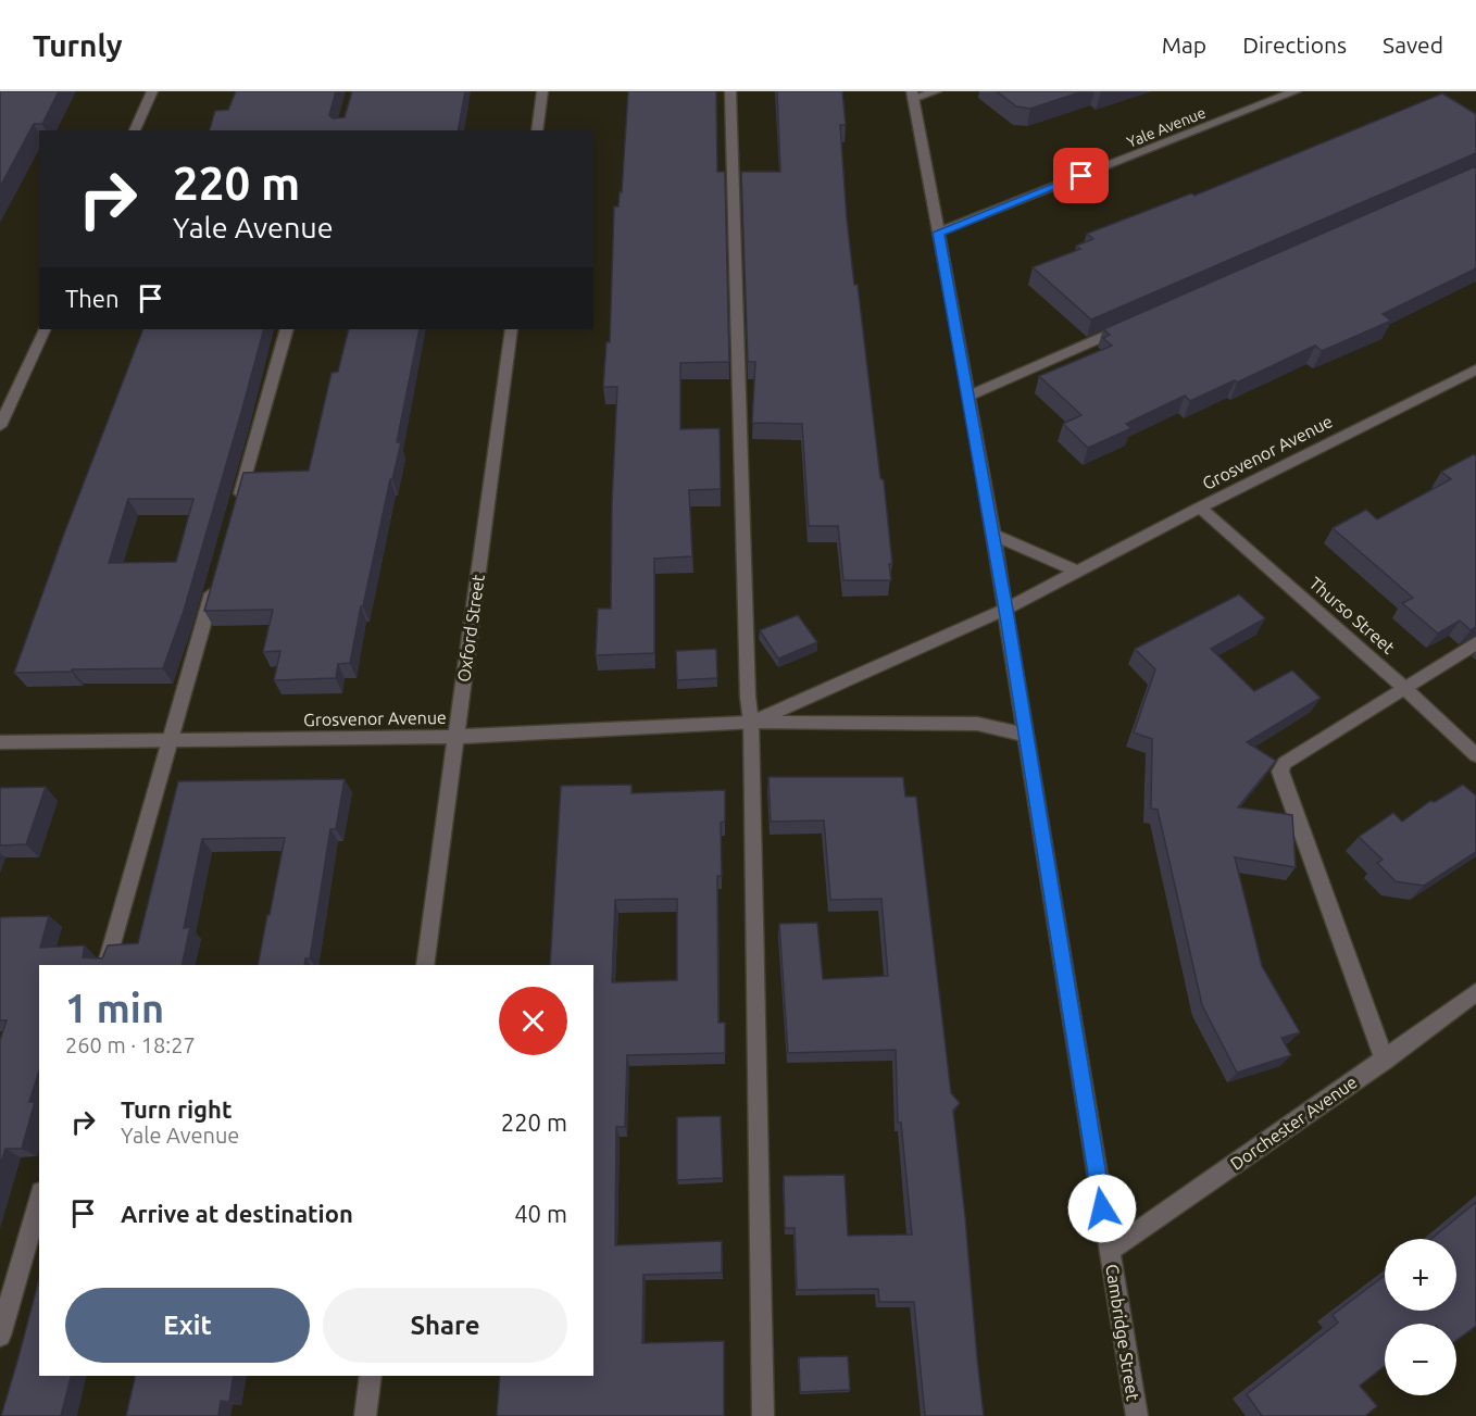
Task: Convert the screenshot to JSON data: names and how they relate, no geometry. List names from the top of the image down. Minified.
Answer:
{"streets":{"street":["Yale Avenue","Grosvenor Avenue","Thurso Street","Oxford Street","Dorchester Avenue","Cambridge Street"]},"crossings":[["Yale Avenue","Cambridge Street"],["Grosvenor Avenue","Thurso Street"],["Grosvenor Avenue","Oxford Street"],["Grosvenor Avenue","Cambridge Street"],["Dorchester Avenue","Cambridge Street"]],"page":{"header":"Turnly","nav":["Map","Directions","Saved"],"turn":["220 m","Yale Avenue"],"then":"Then","heading":["1 min","260 m · 18:27"],"list":[{"name":"Turn right","note":"Yale Avenue","value":"220 m"},{"name":"Arrive at destination","value":"40 m"}],"map_buttons":["+","−"],"buttons":["Exit","Share"]}}
